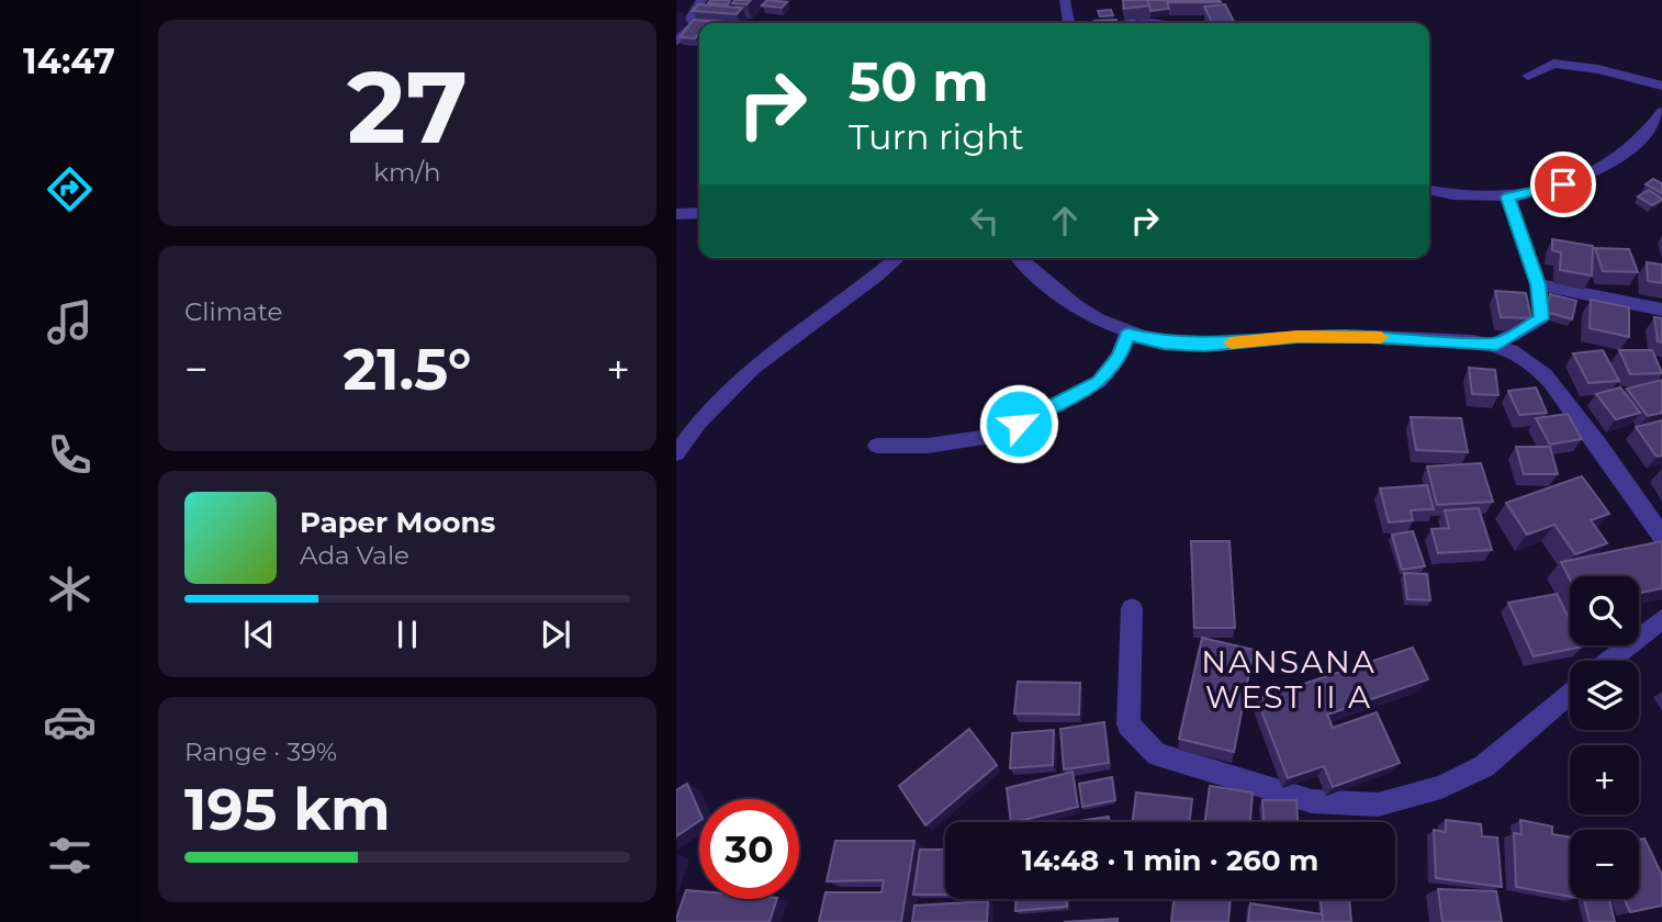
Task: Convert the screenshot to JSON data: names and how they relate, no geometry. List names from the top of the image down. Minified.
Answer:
{"districts":["NANSANA WEST II A"],"page":{"tabs":"14:47","tile":[["27","km/h"],"Climate",["Range · 39%","195 km"]],"turn":["50 m","Turn right"],"heat":["−","21.5°","+"],"song":["Paper Moons","Ada Vale"],"map_buttons":["+","−"],"limit":"30","trip":"14:48 · 1 min · 260 m"}}
